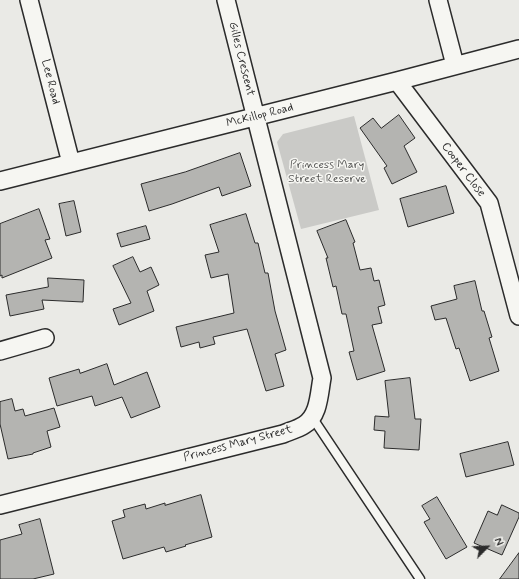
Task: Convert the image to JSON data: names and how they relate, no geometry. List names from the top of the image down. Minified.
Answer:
{"streets":{"street":["Gilles Crescent","Lee Road","McKillop Road","Cooper Close","Princess Mary Street"]},"crossings":[["Gilles Crescent","McKillop Road"],["Lee Road","McKillop Road"],["McKillop Road","Cooper Close"]],"parks":["Princess Mary Street Reserve"],"north":"top right"}
